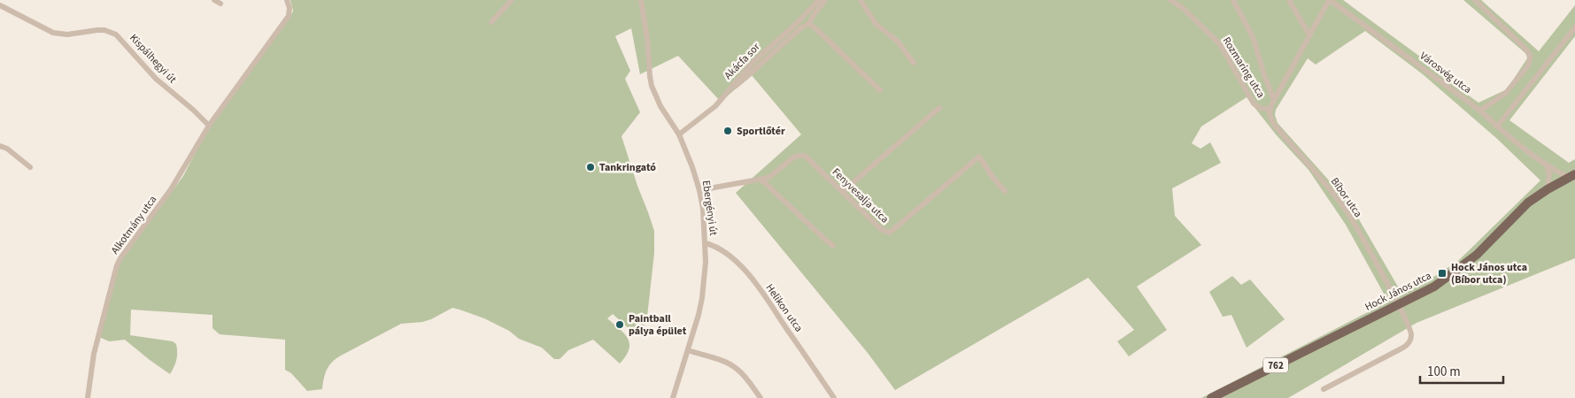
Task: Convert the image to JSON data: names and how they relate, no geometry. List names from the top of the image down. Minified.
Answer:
{"streets":{"main road":["Hock János utca","762"],"street":["Kispálhegyi út","Akácfa sor","Rozmaring utca","Városvég utca","Fenyvesalja utca","Bíbor utca","Ebergényi út","Alkotmány utca","Helikon utca"]},"crossings":[["Kispálhegyi út","Alkotmány utca"],["Akácfa sor","Ebergényi út"],["Rozmaring utca","Városvég utca"],["Rozmaring utca","Bíbor utca"],["Városvég utca","Hock János utca"],["Fenyvesalja utca","Ebergényi út"],["Bíbor utca","Hock János utca"],["Ebergényi út","Helikon utca"]],"places":{"other":["Sportlőtér","Tankringató","Paintball pálya épület"],"transit":["Hock János utca (Bíbor utca)"]},"scale_bar":"100 m"}
